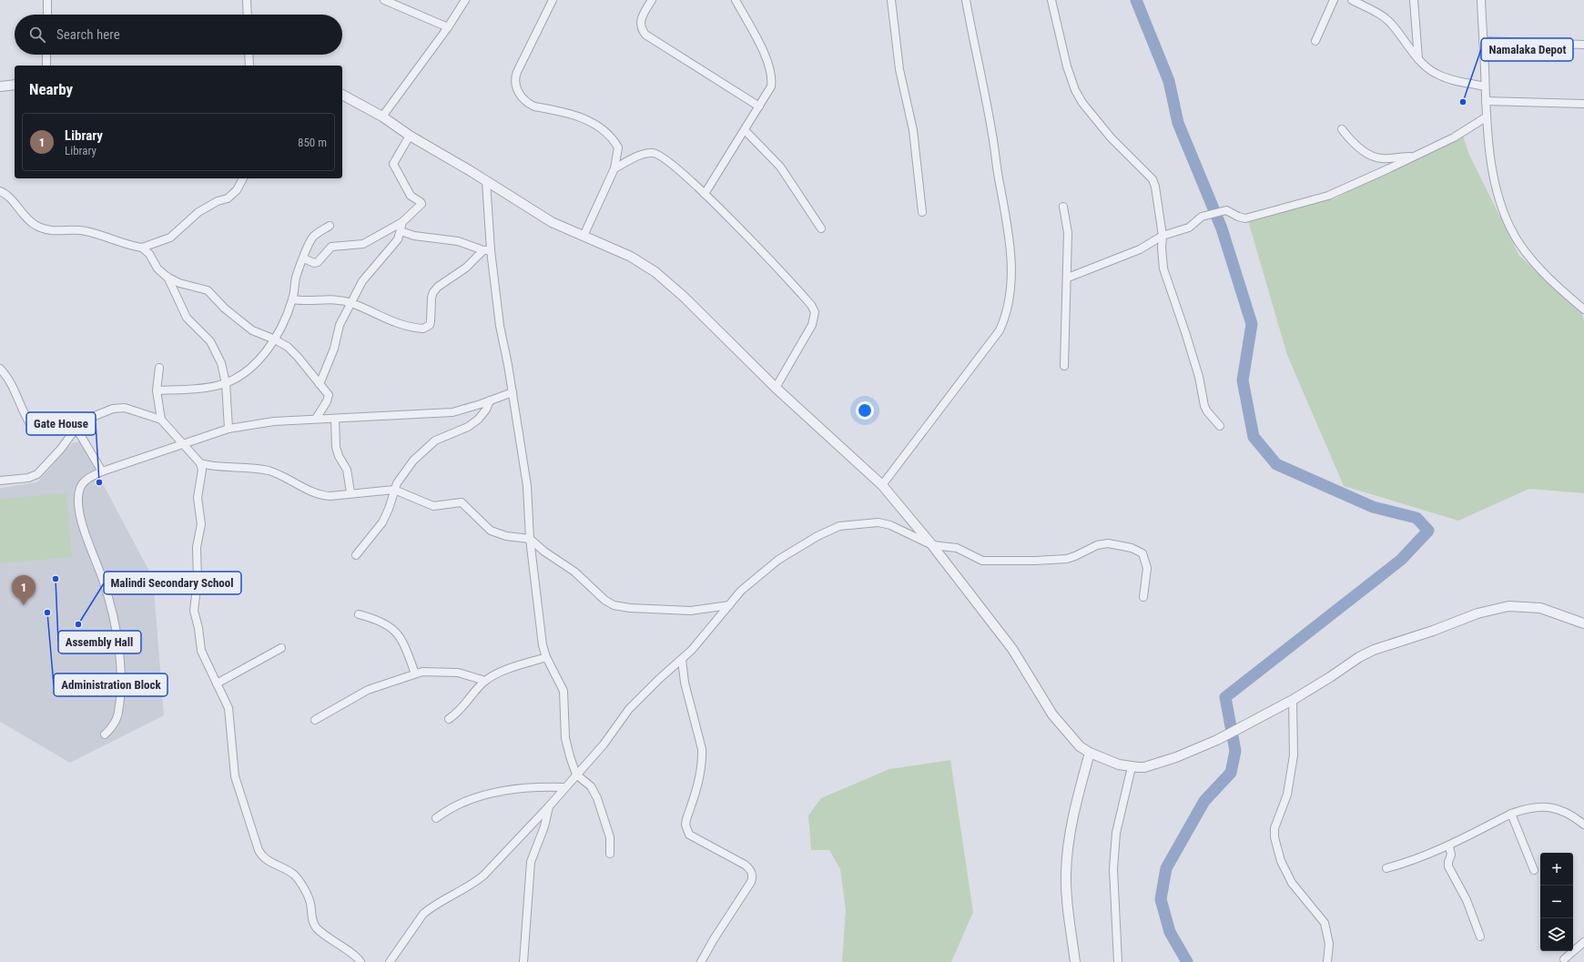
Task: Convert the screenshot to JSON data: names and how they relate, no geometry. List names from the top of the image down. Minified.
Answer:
{"places":["Namalaka Depot","Gate House","Assembly Hall","Administration Block","Malindi Secondary School"],"page":{"search":"Search here","heading":"Nearby","list":[{"mark":"1","name":"Library","note":"Library","value":"850 m"}],"pins":"1","map_buttons":["+","−"]}}
